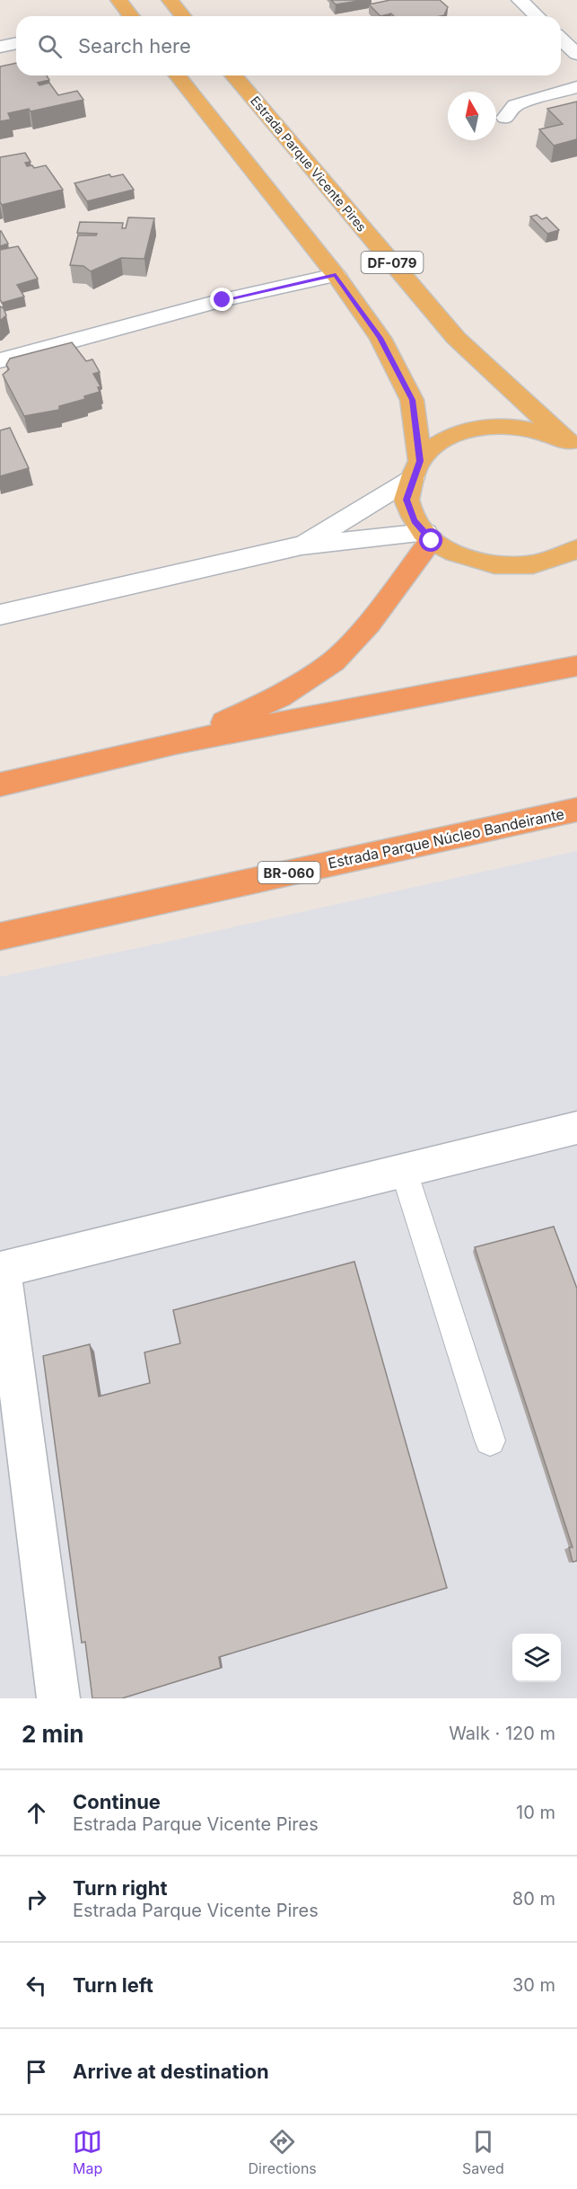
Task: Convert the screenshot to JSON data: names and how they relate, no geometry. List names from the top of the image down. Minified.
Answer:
{"streets":{"highway":["Estrada Parque Núcleo Bandeirante","BR-060"],"main road":["Estrada Parque Vicente Pires","DF-079"]},"crossings":[["Estrada Parque Vicente Pires","DF-079"]],"north":"top","page":{"search":"Search here","heading":["2 min","Walk · 120 m"],"list":[["Continue","Estrada Parque Vicente Pires","10 m"],["Turn right","Estrada Parque Vicente Pires","80 m"],["Turn left","30 m"],"Arrive at destination"],"nav":["Map","Directions","Saved"]}}
